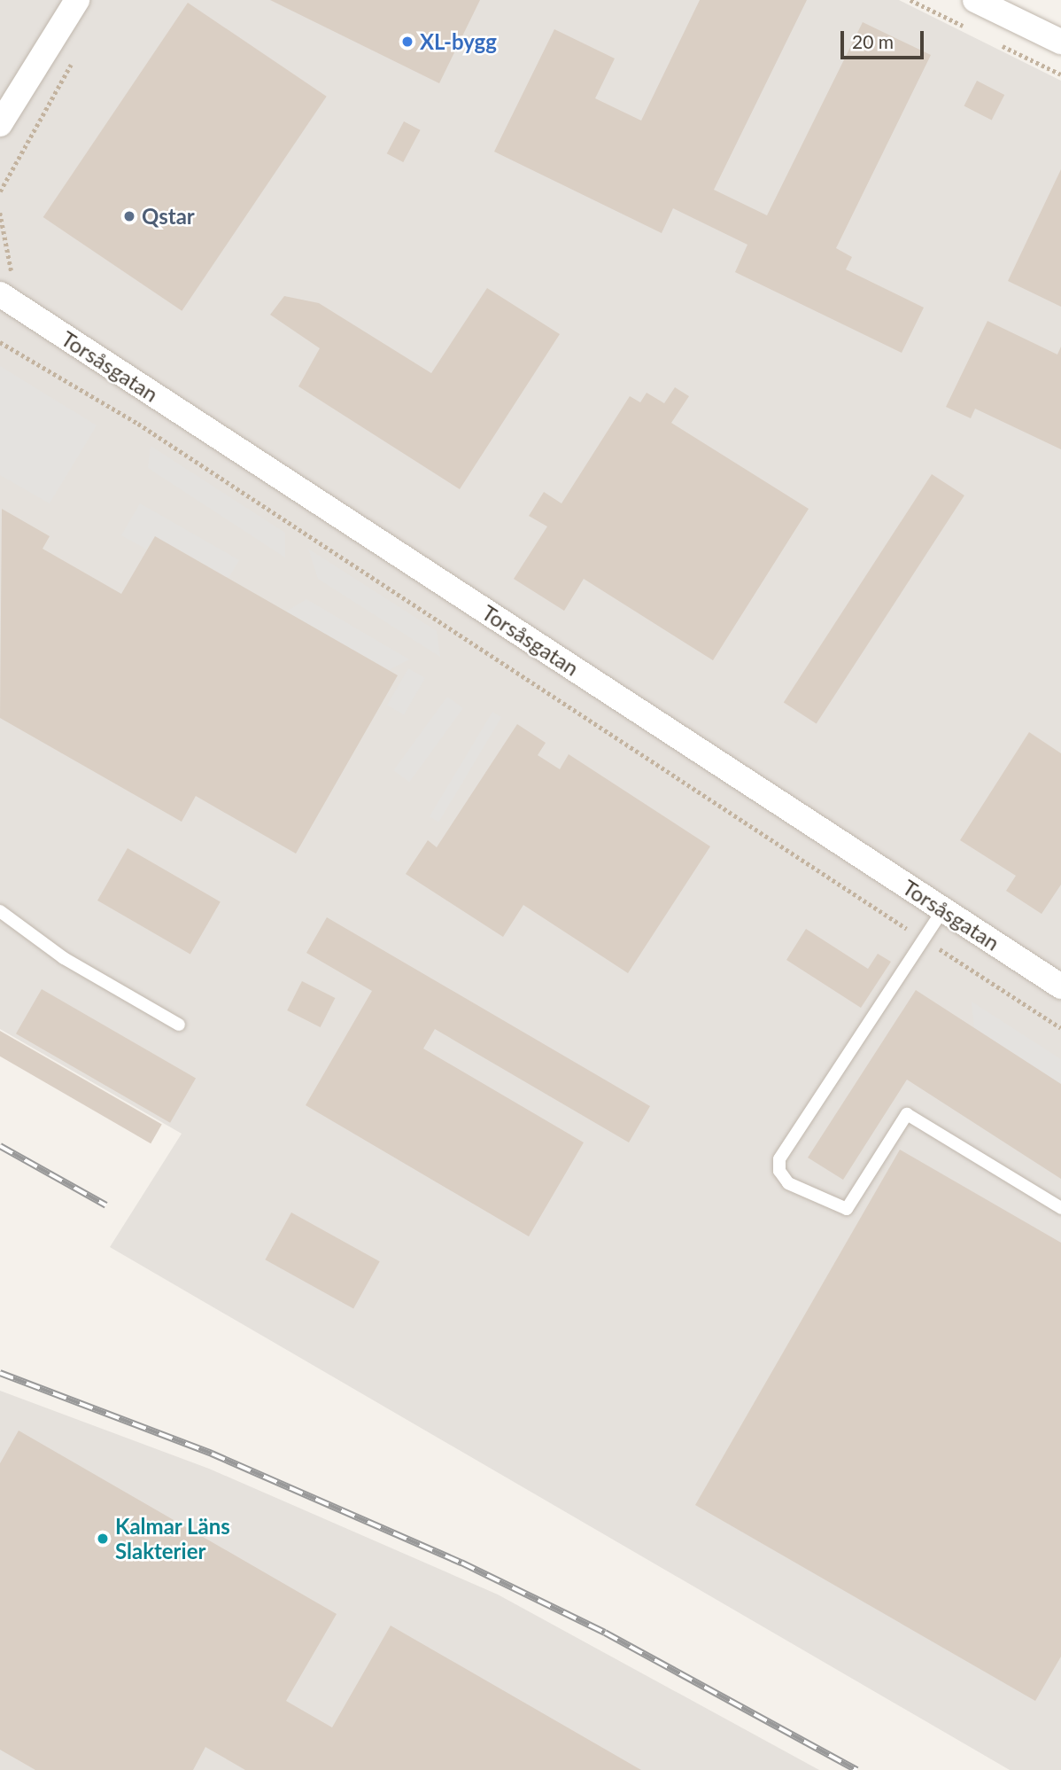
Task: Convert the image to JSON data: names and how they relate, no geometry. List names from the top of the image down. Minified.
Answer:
{"streets":{"street":["Torsåsgatan"]},"places":["XL-bygg","Qstar","Kalmar Läns Slakterier"],"scale_bar":"20 m"}
